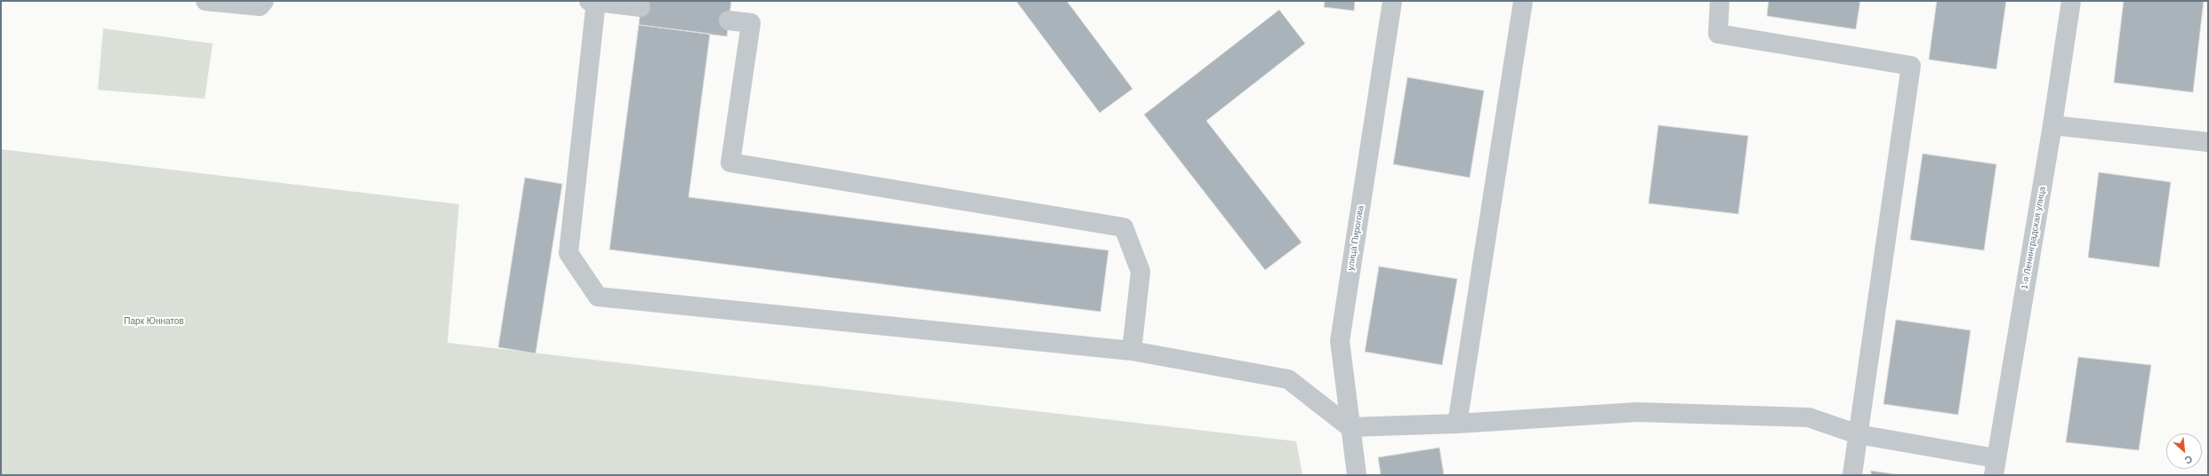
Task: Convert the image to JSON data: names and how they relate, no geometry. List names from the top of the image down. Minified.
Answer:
{"streets":{"street":["улица Пирогова","1-я Ленинградская улица"]},"parks":["Парк Юннатов"],"north":"bottom right"}
